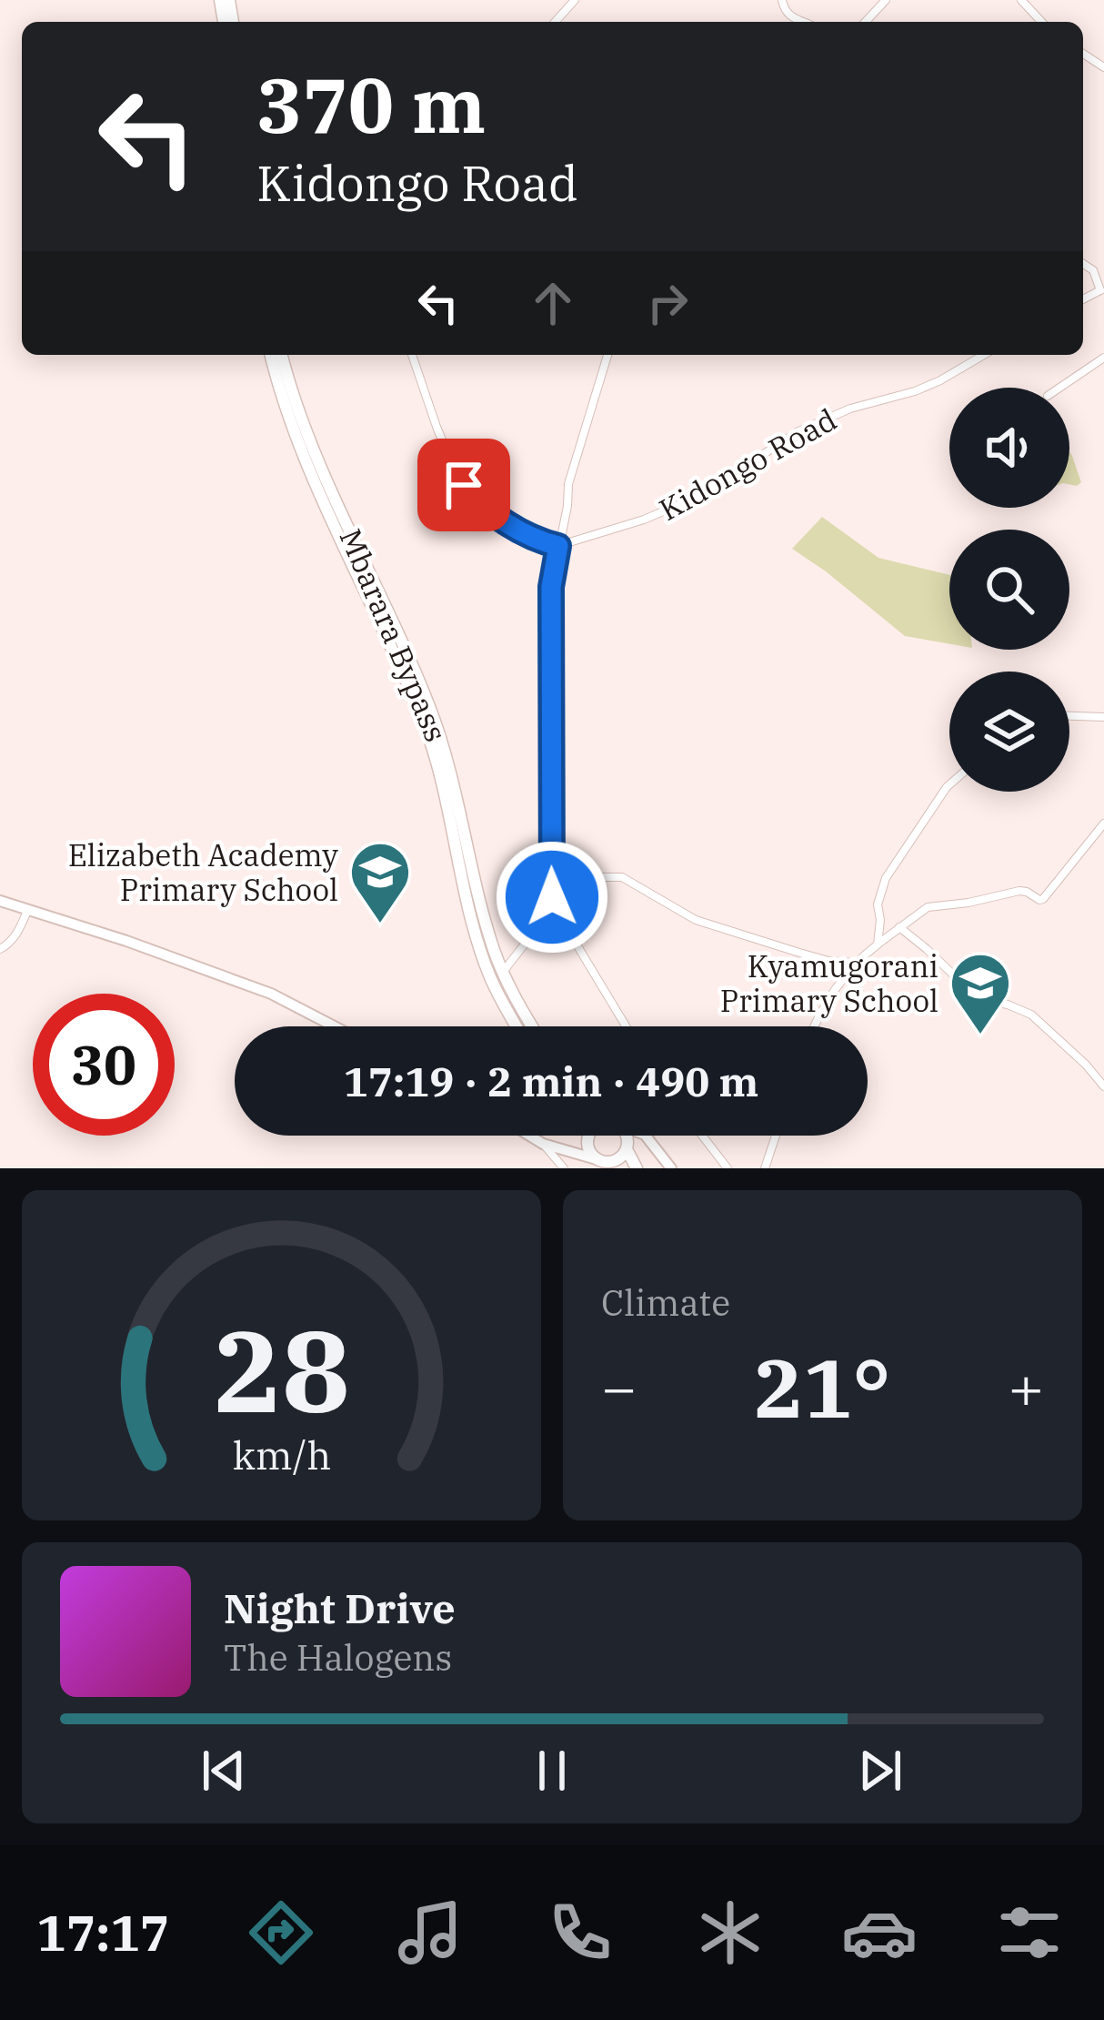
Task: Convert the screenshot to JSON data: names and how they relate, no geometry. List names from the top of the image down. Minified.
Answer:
{"streets":{"highway":["Mbarara Bypass"],"street":["Kidongo Road"]},"places":{"school or university":["Elizabeth Academy Primary School","Kyamugorani Primary School"]},"page":{"turn":["370 m","Kidongo Road"],"limit":"30","trip":"17:19 · 2 min · 490 m","tile":"Climate","heat":["−","21°","+"],"song":["Night Drive","The Halogens"],"tabs":"17:17","gauge":["28","km/h"]}}
